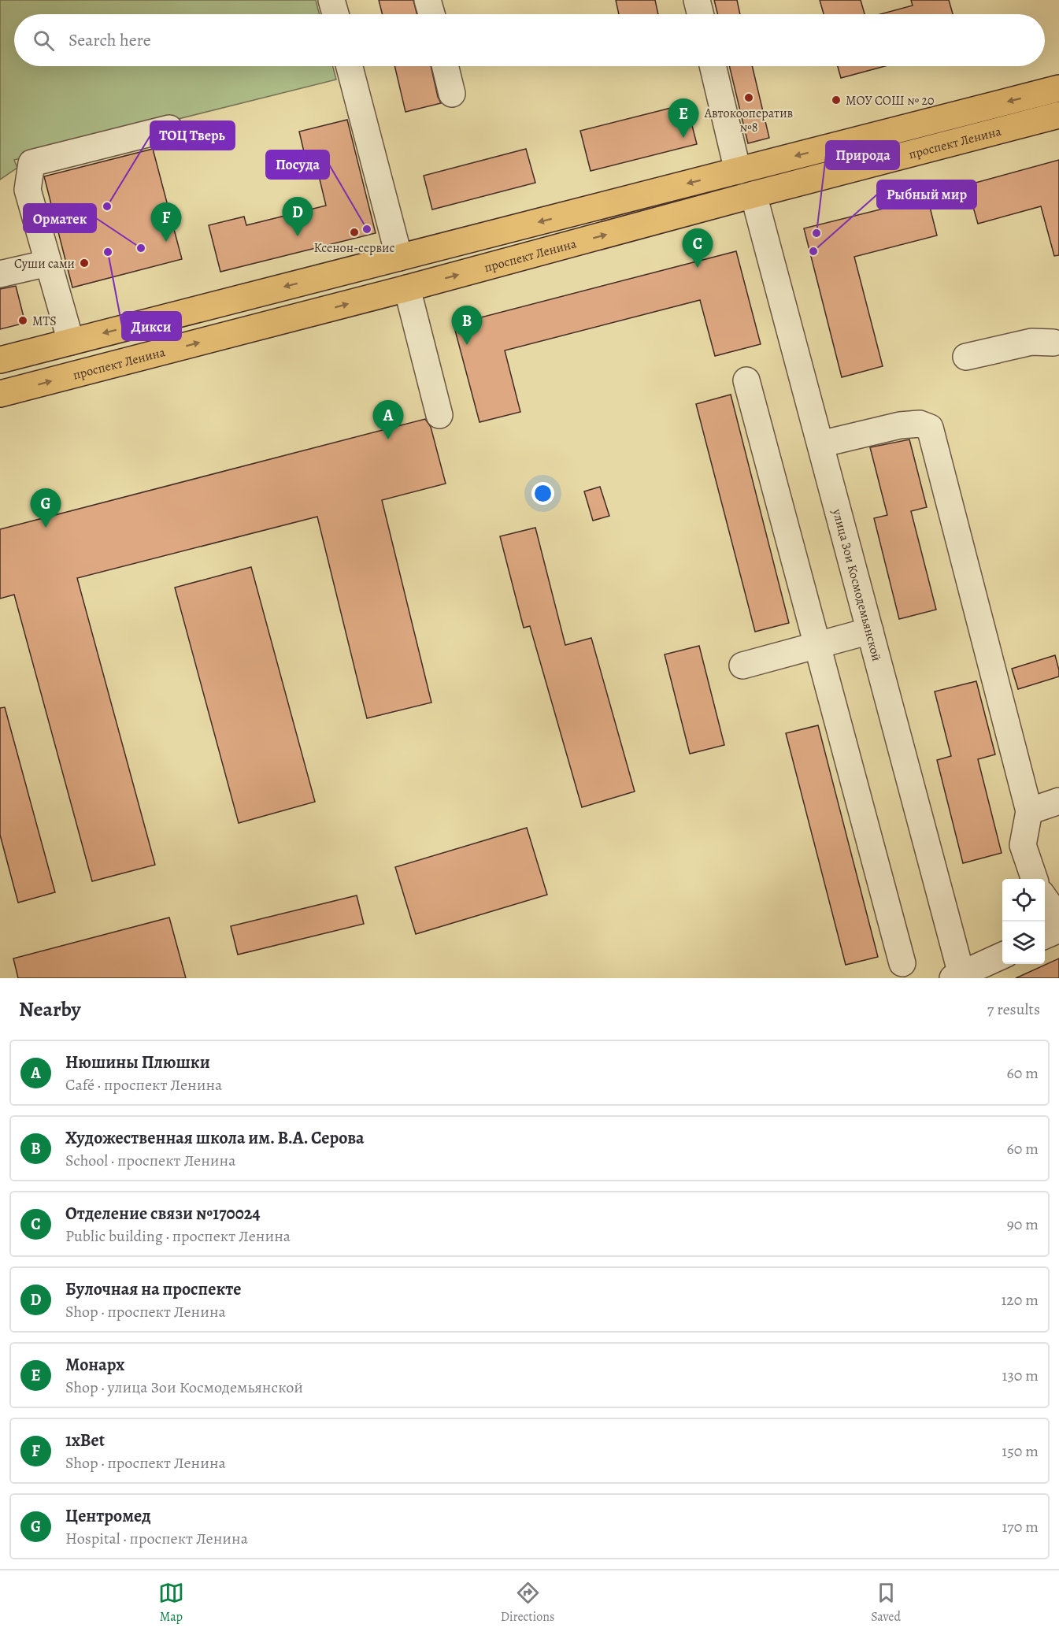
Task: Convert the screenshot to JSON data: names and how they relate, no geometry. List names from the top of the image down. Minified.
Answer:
{"streets":{"main road":["проспект Ленина"],"street":["улица Зои Космодемьянской"]},"crossings":[["проспект Ленина","улица Зои Космодемьянской"]],"places":["Автокооператив №8","МОУ СОШ № 20","ТОЦ Тверь","Посуда","Ксенон-сервис","Природа","Орматек","Рыбный мир","Дикси","Суши сами","MTS"],"page":{"search":"Search here","pins":["E","D","F","C","B","A","G"],"heading":["Nearby","7 results"],"list":[{"mark":"A","name":"Нюшины Плюшки","note":"Café · проспект Ленина","value":"60 m"},{"mark":"B","name":"Художественная школа им. В.А. Серова","note":"School · проспект Ленина","value":"60 m"},{"mark":"C","name":"Отделение связи №170024","note":"Public building · проспект Ленина","value":"90 m"},{"mark":"D","name":"Булочная на проспекте","note":"Shop · проспект Ленина","value":"120 m"},{"mark":"E","name":"Монарх","note":"Shop · улица Зои Космодемьянской","value":"130 m"},{"mark":"F","name":"1xBet","note":"Shop · проспект Ленина","value":"150 m"},{"mark":"G","name":"Центромед","note":"Hospital · проспект Ленина","value":"170 m"}],"nav":["Map","Directions","Saved"]}}
